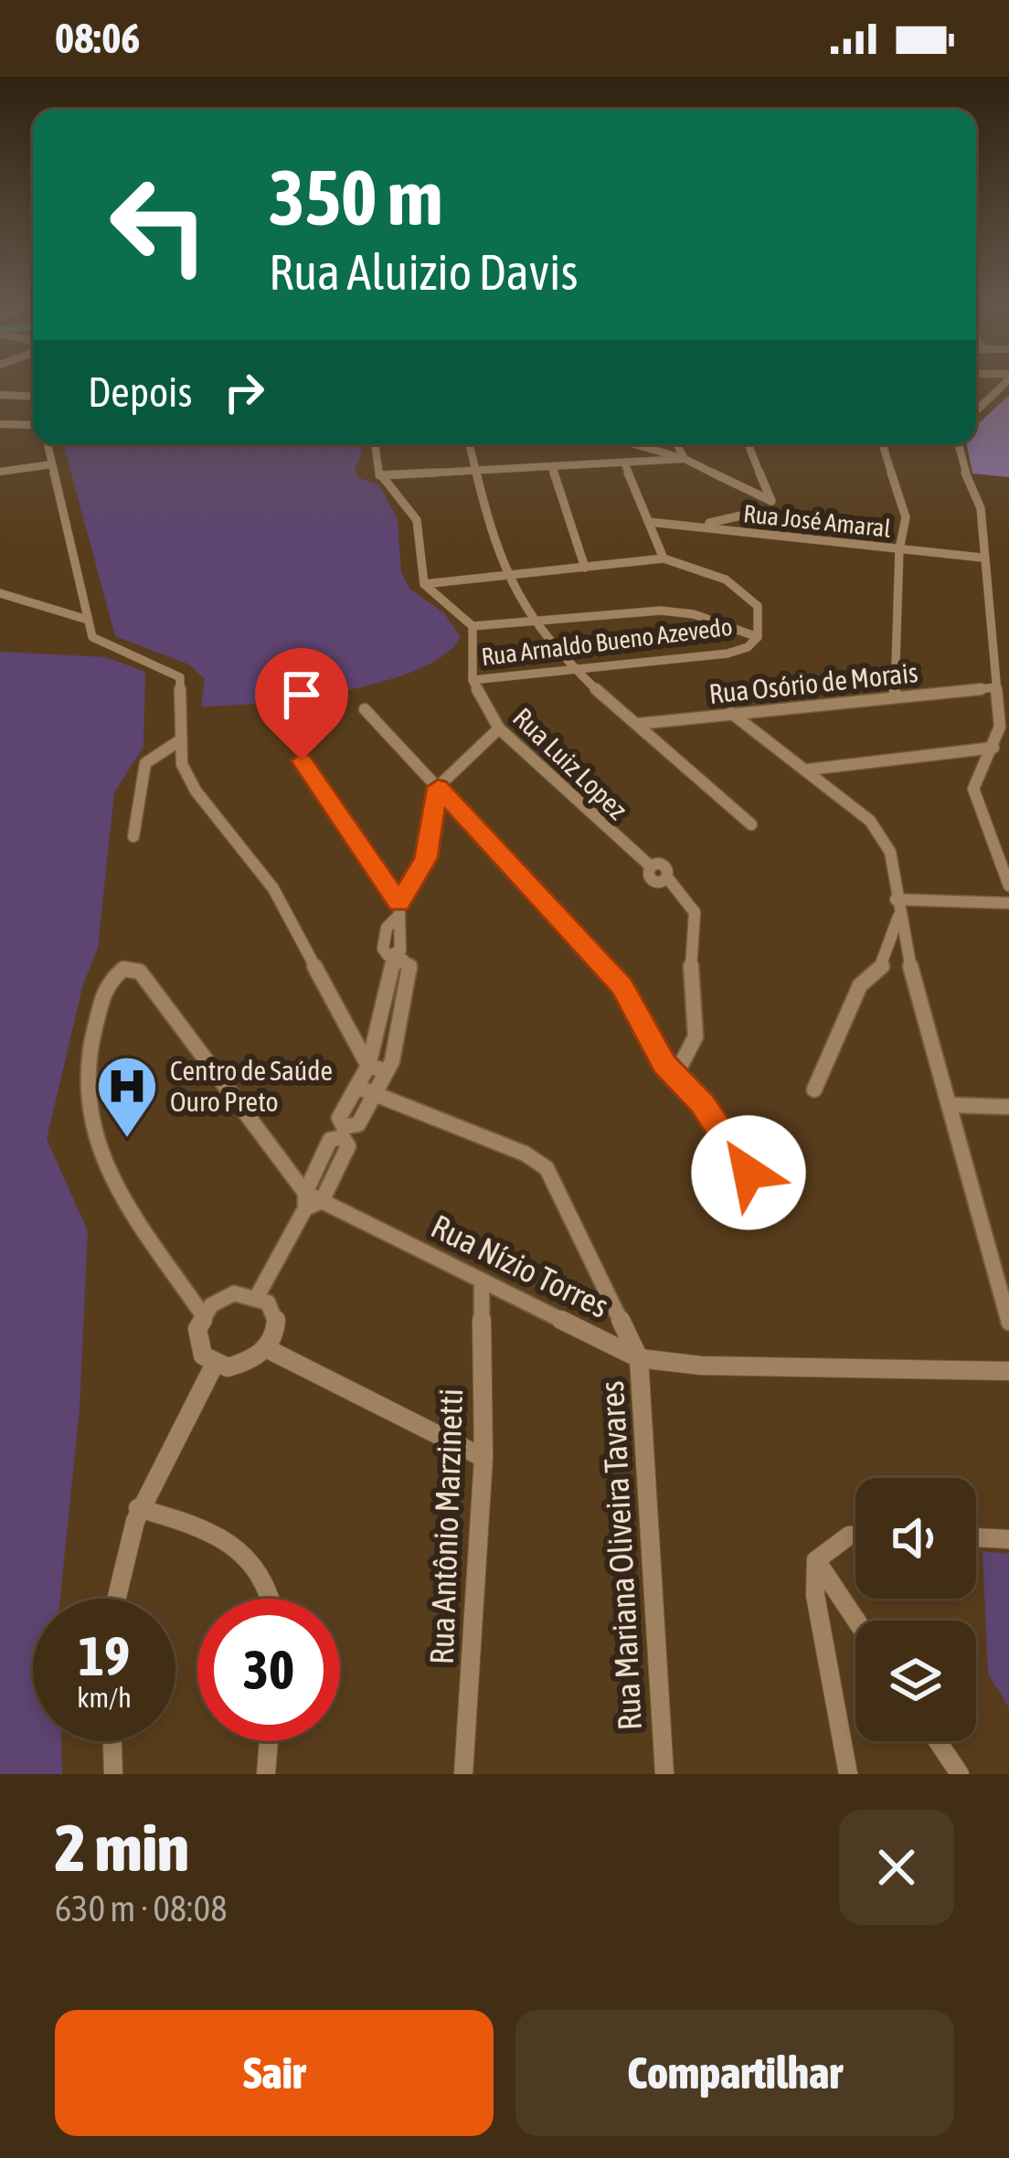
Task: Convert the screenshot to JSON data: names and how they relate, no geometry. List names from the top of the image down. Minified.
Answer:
{"streets":{"street":["Rua José Amaral","Rua Arnaldo Bueno Azevedo","Rua Osório de Morais","Rua Luiz Lopez","Rua Nízio Torres","Rua Antônio Marzinetti","Rua Mariana Oliveira Tavares"]},"crossings":[["Rua Arnaldo Bueno Azevedo","Rua Luiz Lopez"],["Rua Nízio Torres","Rua Antônio Marzinetti"],["Rua Nízio Torres","Rua Mariana Oliveira Tavares"]],"places":{"hospital":["Centro de Saúde Ouro Preto"]},"page":{"status":"08:06","turn":["350 m","Rua Aluizio Davis"],"then":"Depois","speed":"19 km/h","limit":"30","heading":["2 min","630 m · 08:08"],"buttons":["Sair","Compartilhar"]}}
